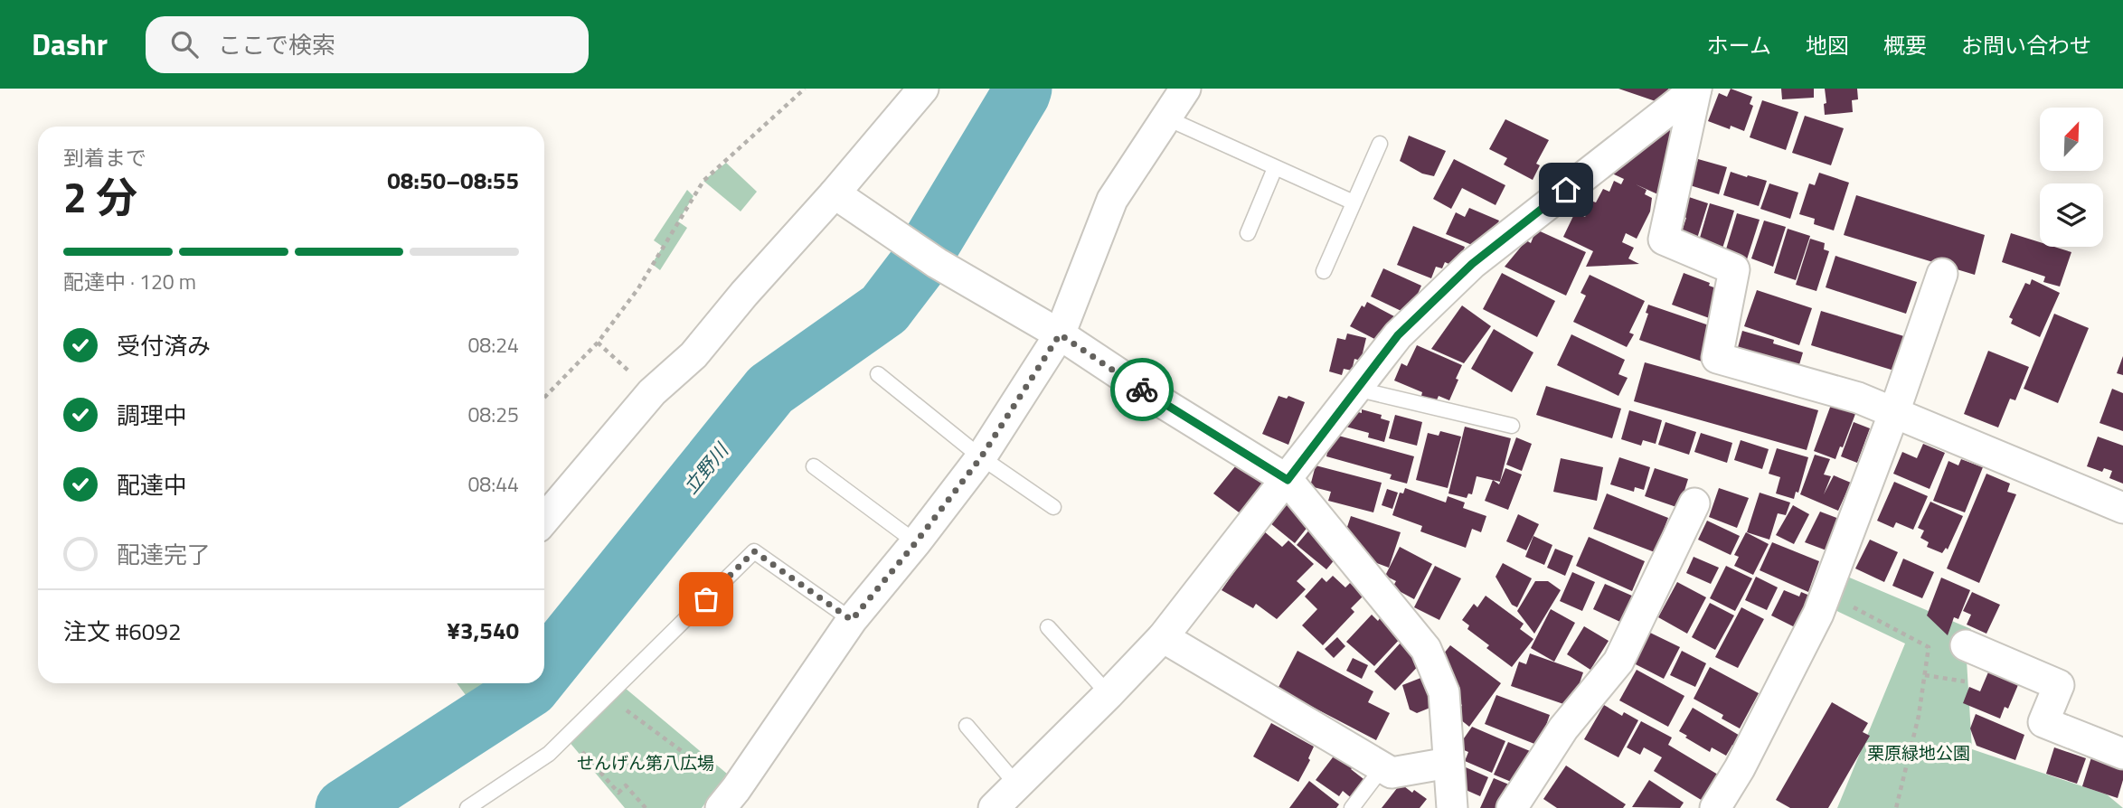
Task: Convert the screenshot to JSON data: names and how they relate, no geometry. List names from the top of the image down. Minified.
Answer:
{"water":["立野川"],"parks":["栗原緑地公園","せんげん第八広場"],"north":"top right","page":{"header":"Dashr","search":"ここで検索","nav":["ホーム","地図","概要","お問い合わせ"],"heading":["2 分","到着まで","08:50–08:55"],"panel":["注文 #6092","¥3,540"],"bar":"配達中 · 120 m","list":[["受付済み","08:24"],["調理中","08:25"],["配達中","08:44"],"配達完了"]}}
